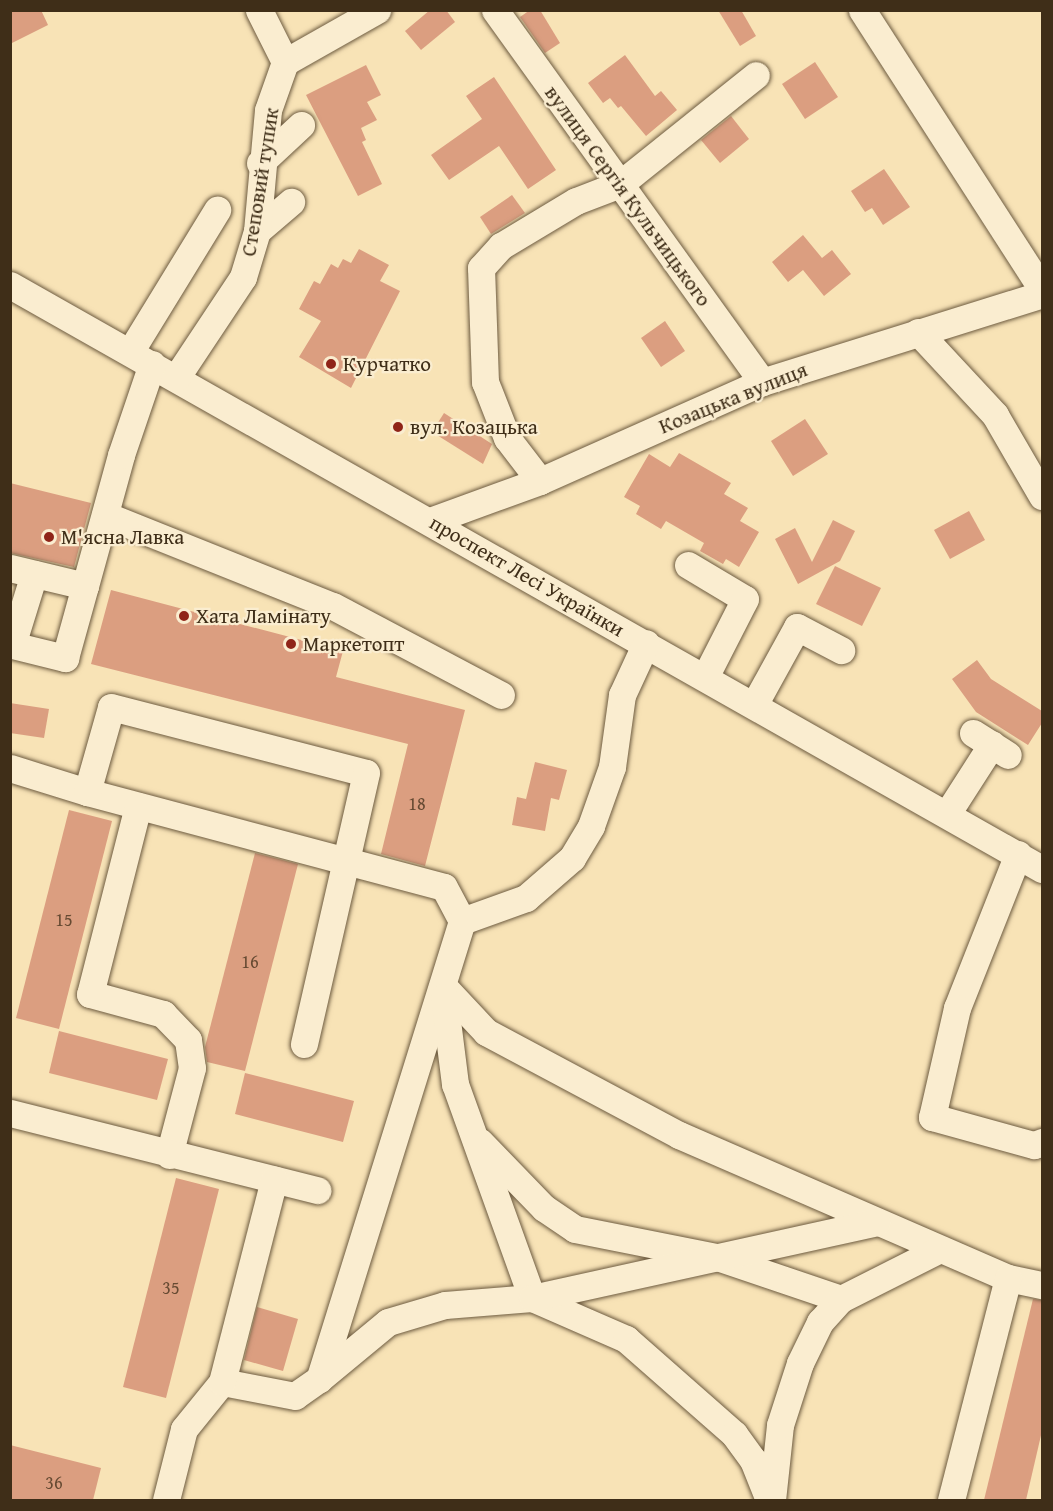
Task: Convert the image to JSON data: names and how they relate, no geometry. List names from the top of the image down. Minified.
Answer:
{"streets":{"street":["Степовий тупик","вулиця Сергія Кульчицького","Козацька вулиця","проспект Лесі Українки"]},"crossings":[["Степовий тупик","проспект Лесі Українки"],["вулиця Сергія Кульчицького","Козацька вулиця"],["Козацька вулиця","проспект Лесі Українки"]],"places":["Курчатко","вул. Козацька","М'ясна Лавка","Хата Ламінату","Маркетопт"],"house_numbers":["18","15","16","35","36"]}
